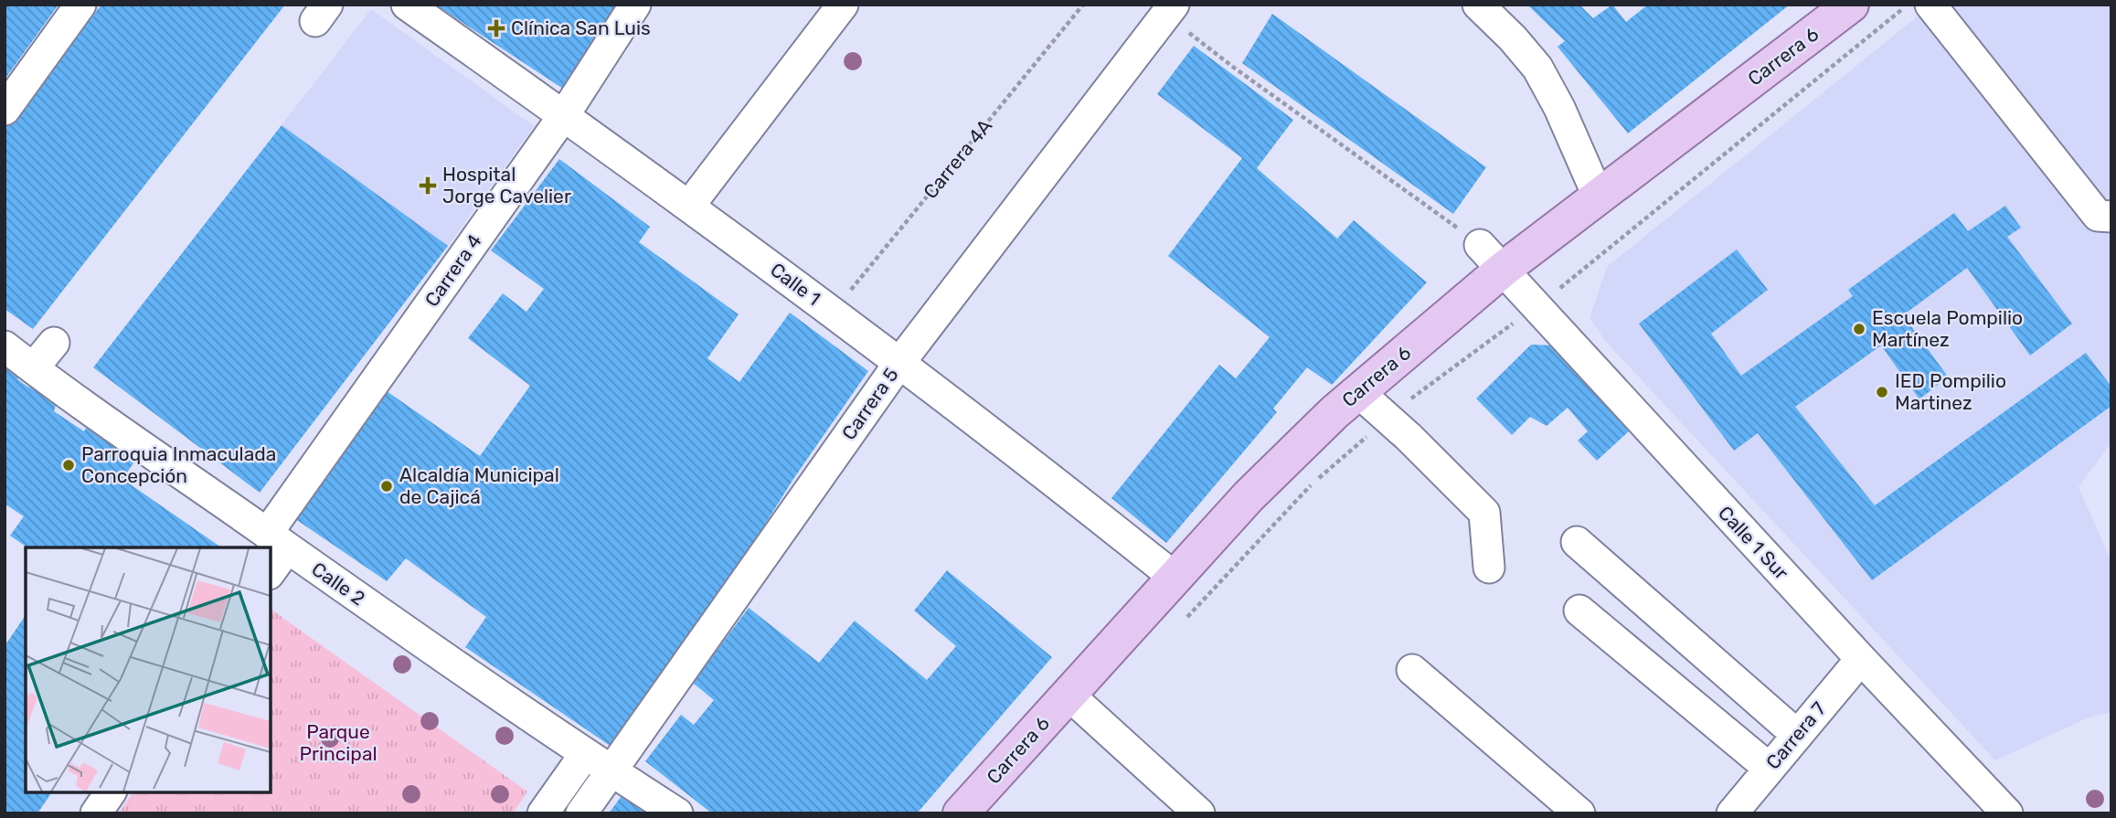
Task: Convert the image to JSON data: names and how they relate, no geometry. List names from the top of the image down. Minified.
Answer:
{"streets":{"main road":["Carrera 6"],"street":["Carrera 4","Calle 1","Carrera 5","Calle 1 Sur","Calle 2","Carrera 7"],"path":["Carrera 4A"]},"crossings":[["Carrera 6","Calle 1"],["Carrera 6","Calle 1 Sur"],["Carrera 4A","Calle 1"],["Carrera 4","Calle 1"],["Carrera 4","Calle 2"],["Calle 1","Carrera 5"],["Carrera 5","Calle 2"],["Calle 1 Sur","Carrera 7"]],"parks":["Parque Principal"],"places":{"health":["Clínica San Luis","Hospital Jorge Cavelier"],"other":["Escuela Pompilio Martínez","IED Pompilio Martinez","Parroquia Inmaculada Concepción","Alcaldía Municipal de Cajicá"]}}
